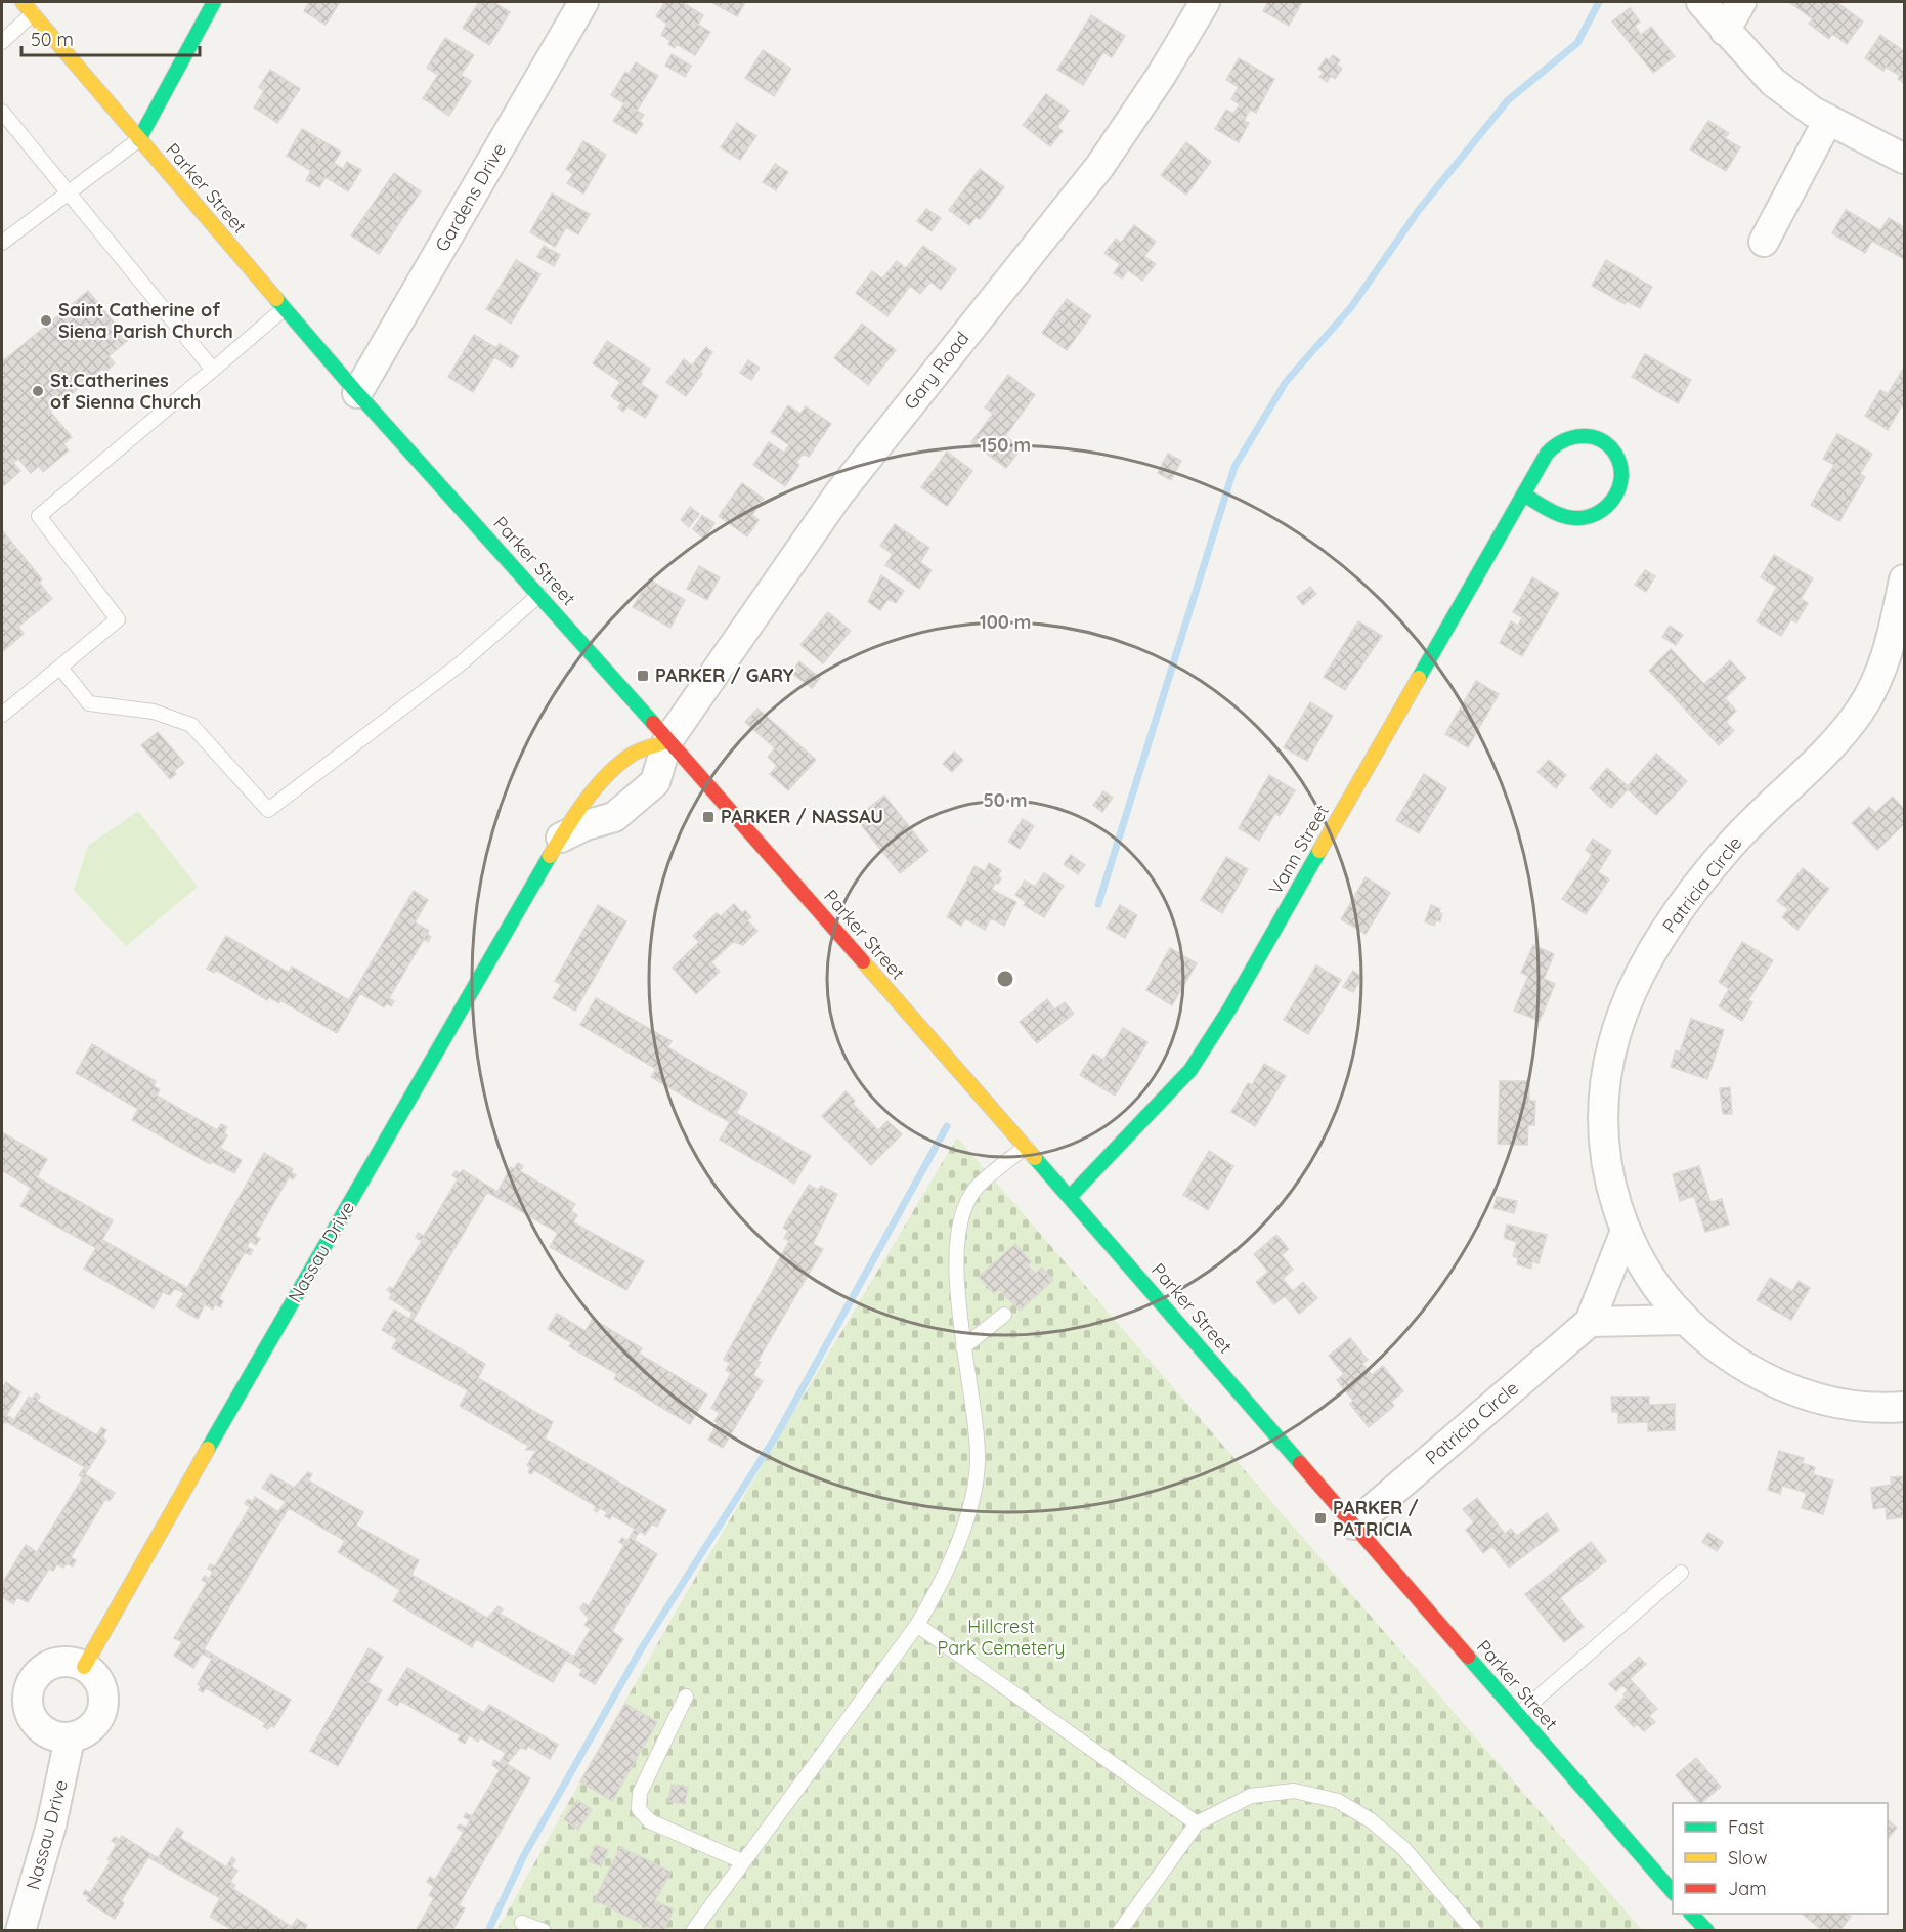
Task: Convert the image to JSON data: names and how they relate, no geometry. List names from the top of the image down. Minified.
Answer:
{"streets":{"main road":["Parker Street","Vann Street","Nassau Drive"],"street":["Gardens Drive","Gary Road","Patricia Circle"]},"crossings":[["Parker Street","Gardens Drive"],["Parker Street","Gary Road"],["Parker Street","Vann Street"],["Parker Street","Patricia Circle"],["Parker Street","Nassau Drive"],["Gary Road","Nassau Drive"]],"parks":["Hillcrest Park Cemetery"],"places":{"other":["Saint Catherine of Siena Parish Church","St.Catherines of Sienna Church"],"transit":["PARKER / GARY","PARKER / NASSAU","PARKER / PATRICIA"]},"legend":["Fast","Slow","Jam"],"scale_bar":"50 m","rings":["150 m","100 m","50 m"]}
